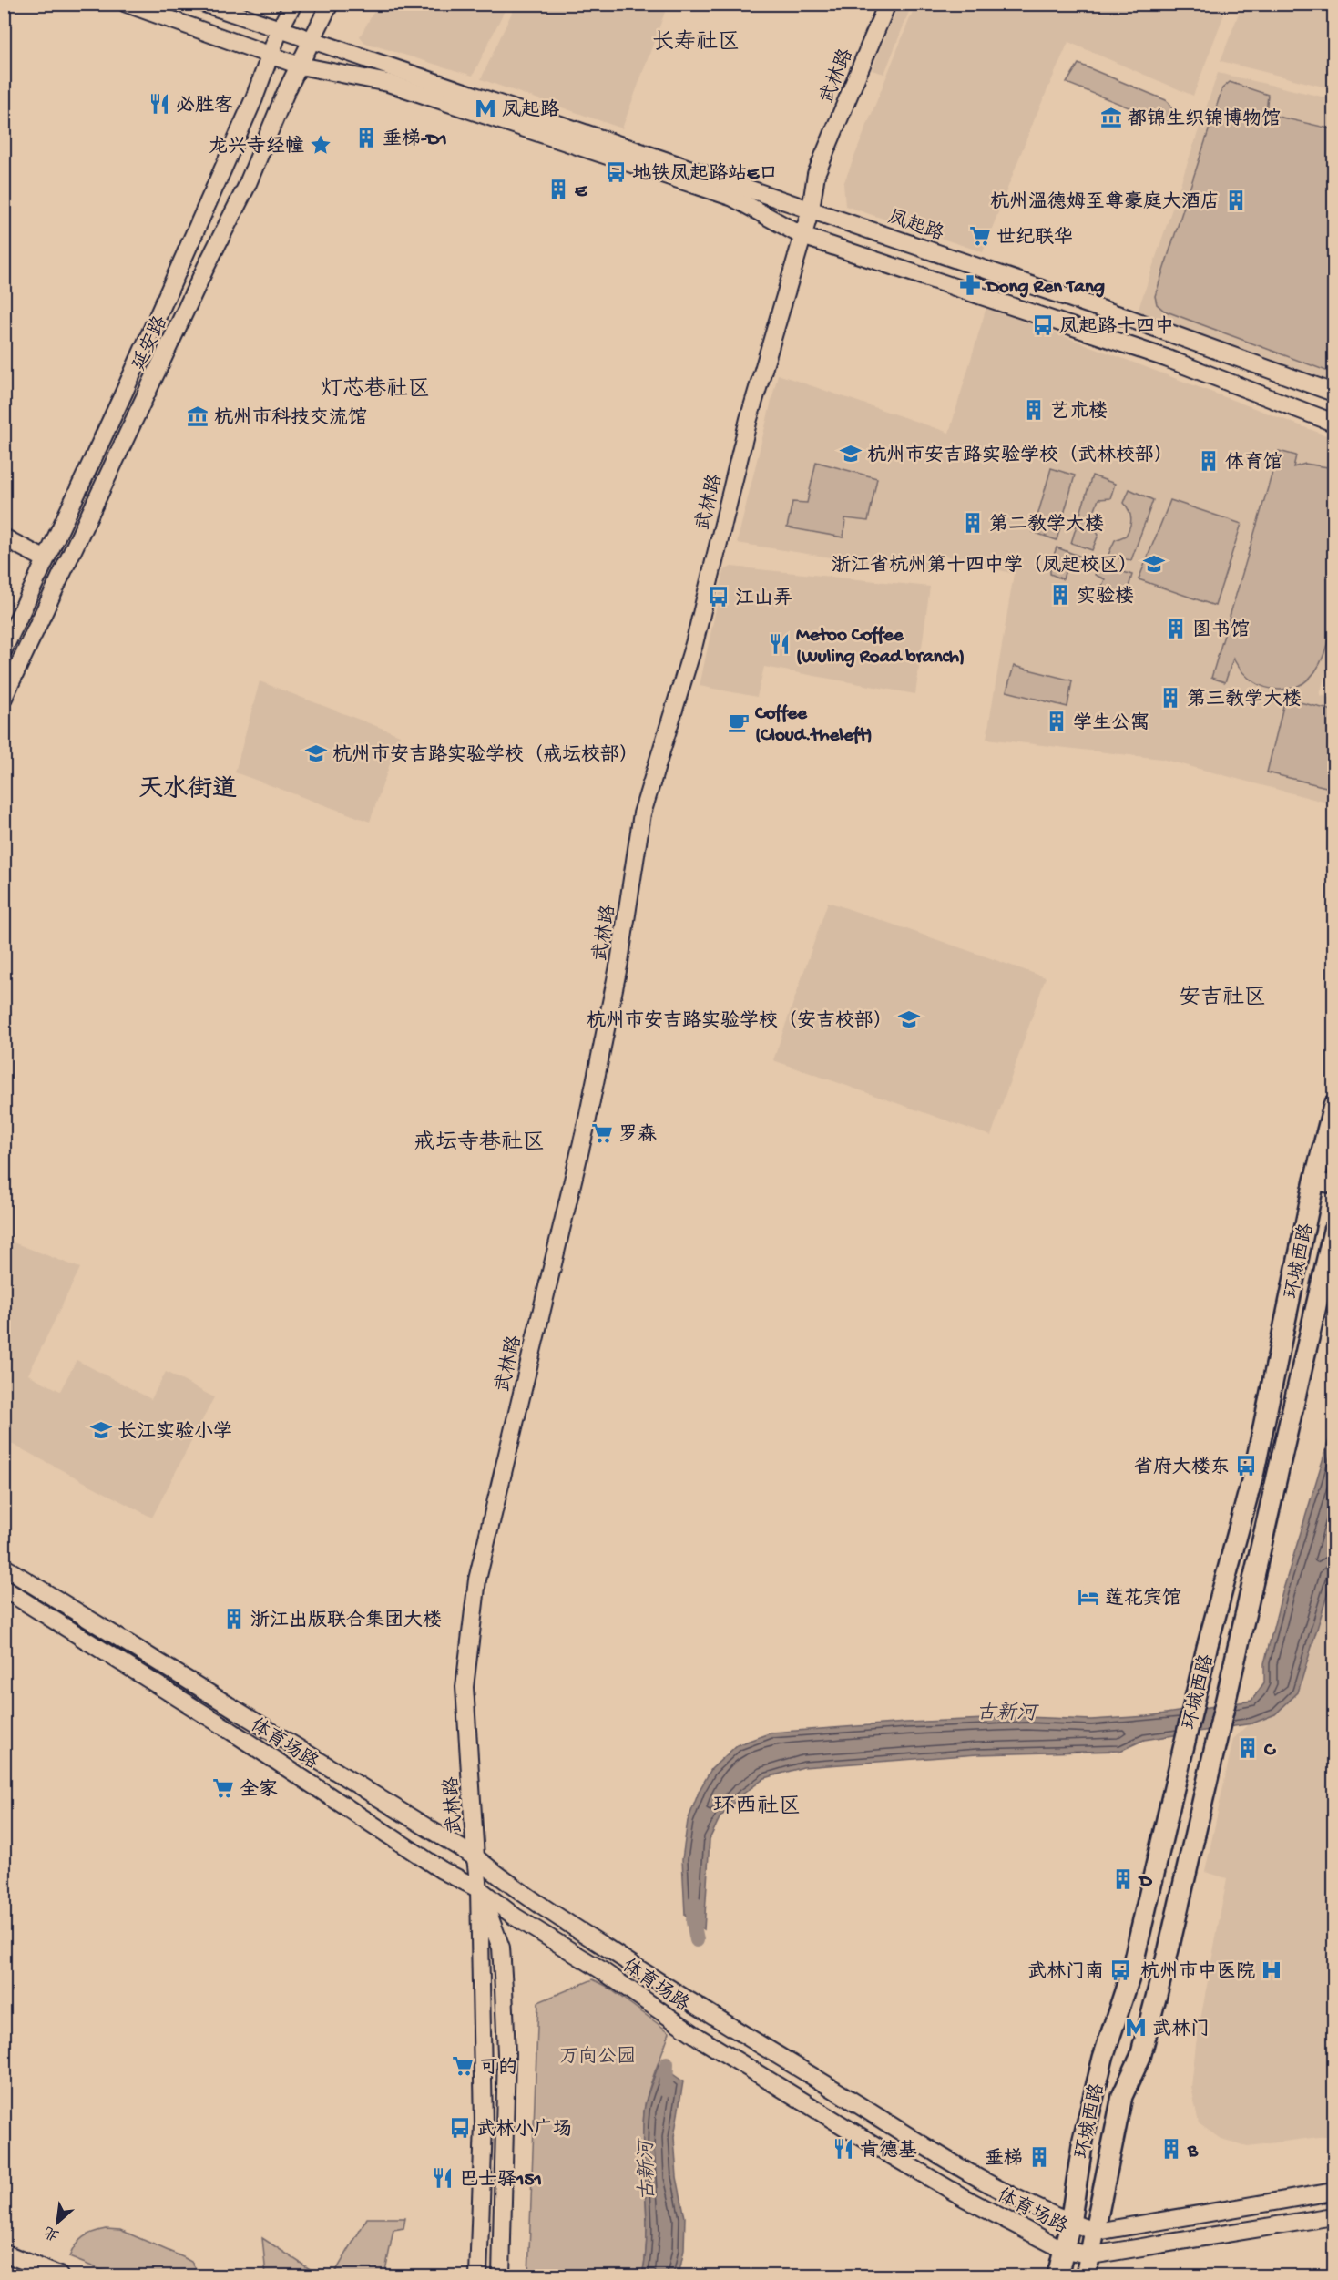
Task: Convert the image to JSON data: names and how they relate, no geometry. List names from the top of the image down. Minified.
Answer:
{"streets":{"main road":["武林路","凤起路","延安路","环城西路","体育场路"]},"crossings":[["武林路","凤起路"],["武林路","体育场路"],["凤起路","延安路"],["环城西路","体育场路"]],"districts":["长寿社区","灯芯巷社区","天水街道","安吉社区","戒坛寺巷社区","环西社区"],"water":["古新河"],"parks":["万向公园"],"places":{"restaurant":["必胜客","Metoo Coffee (Wuling Road branch)","肯德基","巴士驿151"],"metro station":["凤起路","武林门"],"museum":["都锦生织锦博物馆","杭州市科技交流馆"],"building":["垂梯-D1","E","杭州温德姆至尊豪庭大酒店","艺术楼","体育馆","第二教学大楼","实验楼","图书馆","第三教学大楼","学生公寓","浙江出版联合集团大楼","C","D","B","垂梯"],"place":["龙兴寺经幢"],"bus stop":["地铁凤起路站E口","凤起路十四中","江山弄","省府大楼东","武林门南","武林小广场"],"supermarket":["世纪联华","罗森","全家","可的"],"pharmacy":["Dong Ren Tang"],"school or university":["杭州市安吉路实验学校（武林校部）","浙江省杭州第十四中学（凤起校区）","杭州市安吉路实验学校（戒坛校部）","杭州市安吉路实验学校（安吉校部）","长江实验小学"],"cafe":["Coffee (Cloud.theleft)"],"hotel":["莲花宾馆"],"hospital":["杭州市中医院"]},"north":"bottom left"}
